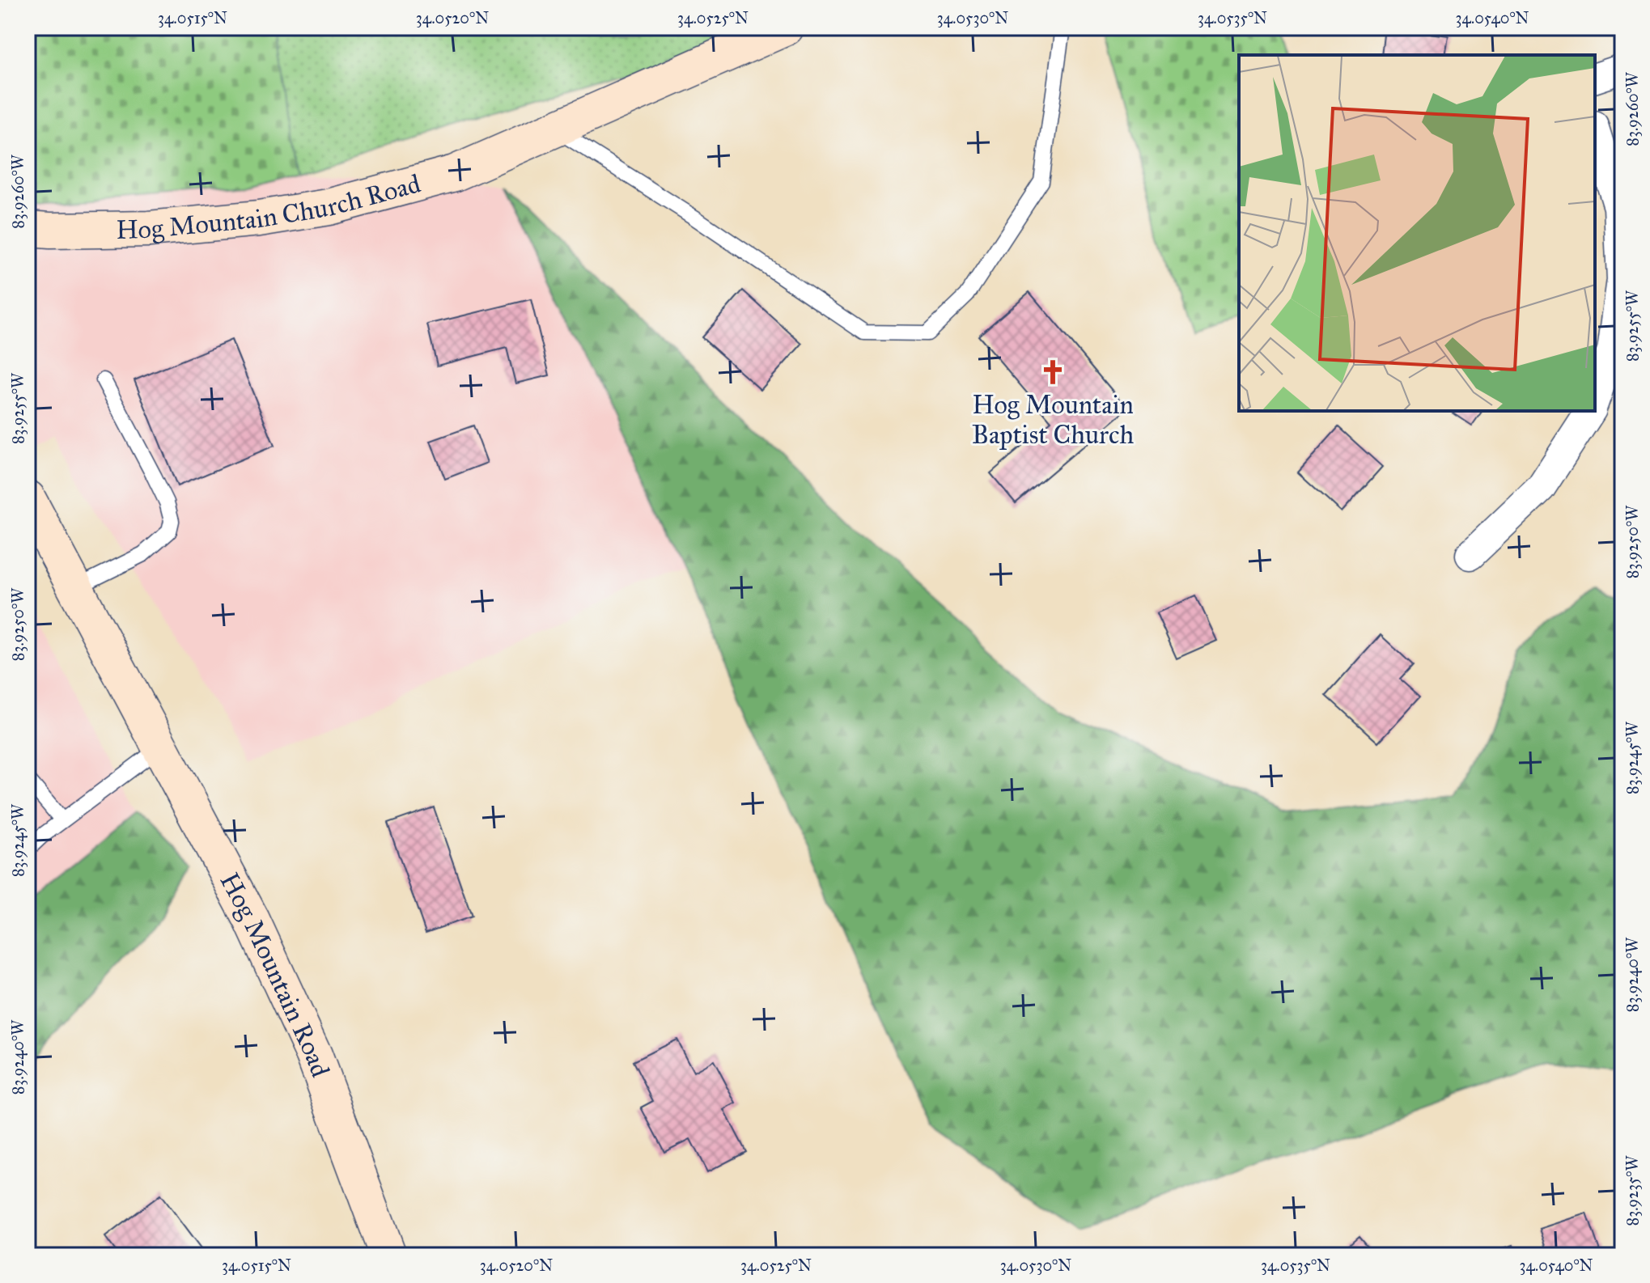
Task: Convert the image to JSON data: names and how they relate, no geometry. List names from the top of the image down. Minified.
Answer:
{"streets":{"street":["Hog Mountain Church Road","Hog Mountain Road"]},"places":{"church":["Hog Mountain Baptist Church"]},"coordinates":["34.0515°N","34.0520°N","34.0525°N","34.0530°N","34.0535°N","34.0540°N","83.9260°W","83.9255°W","83.9250°W","83.9245°W","83.9240°W","83.9235°W"]}
